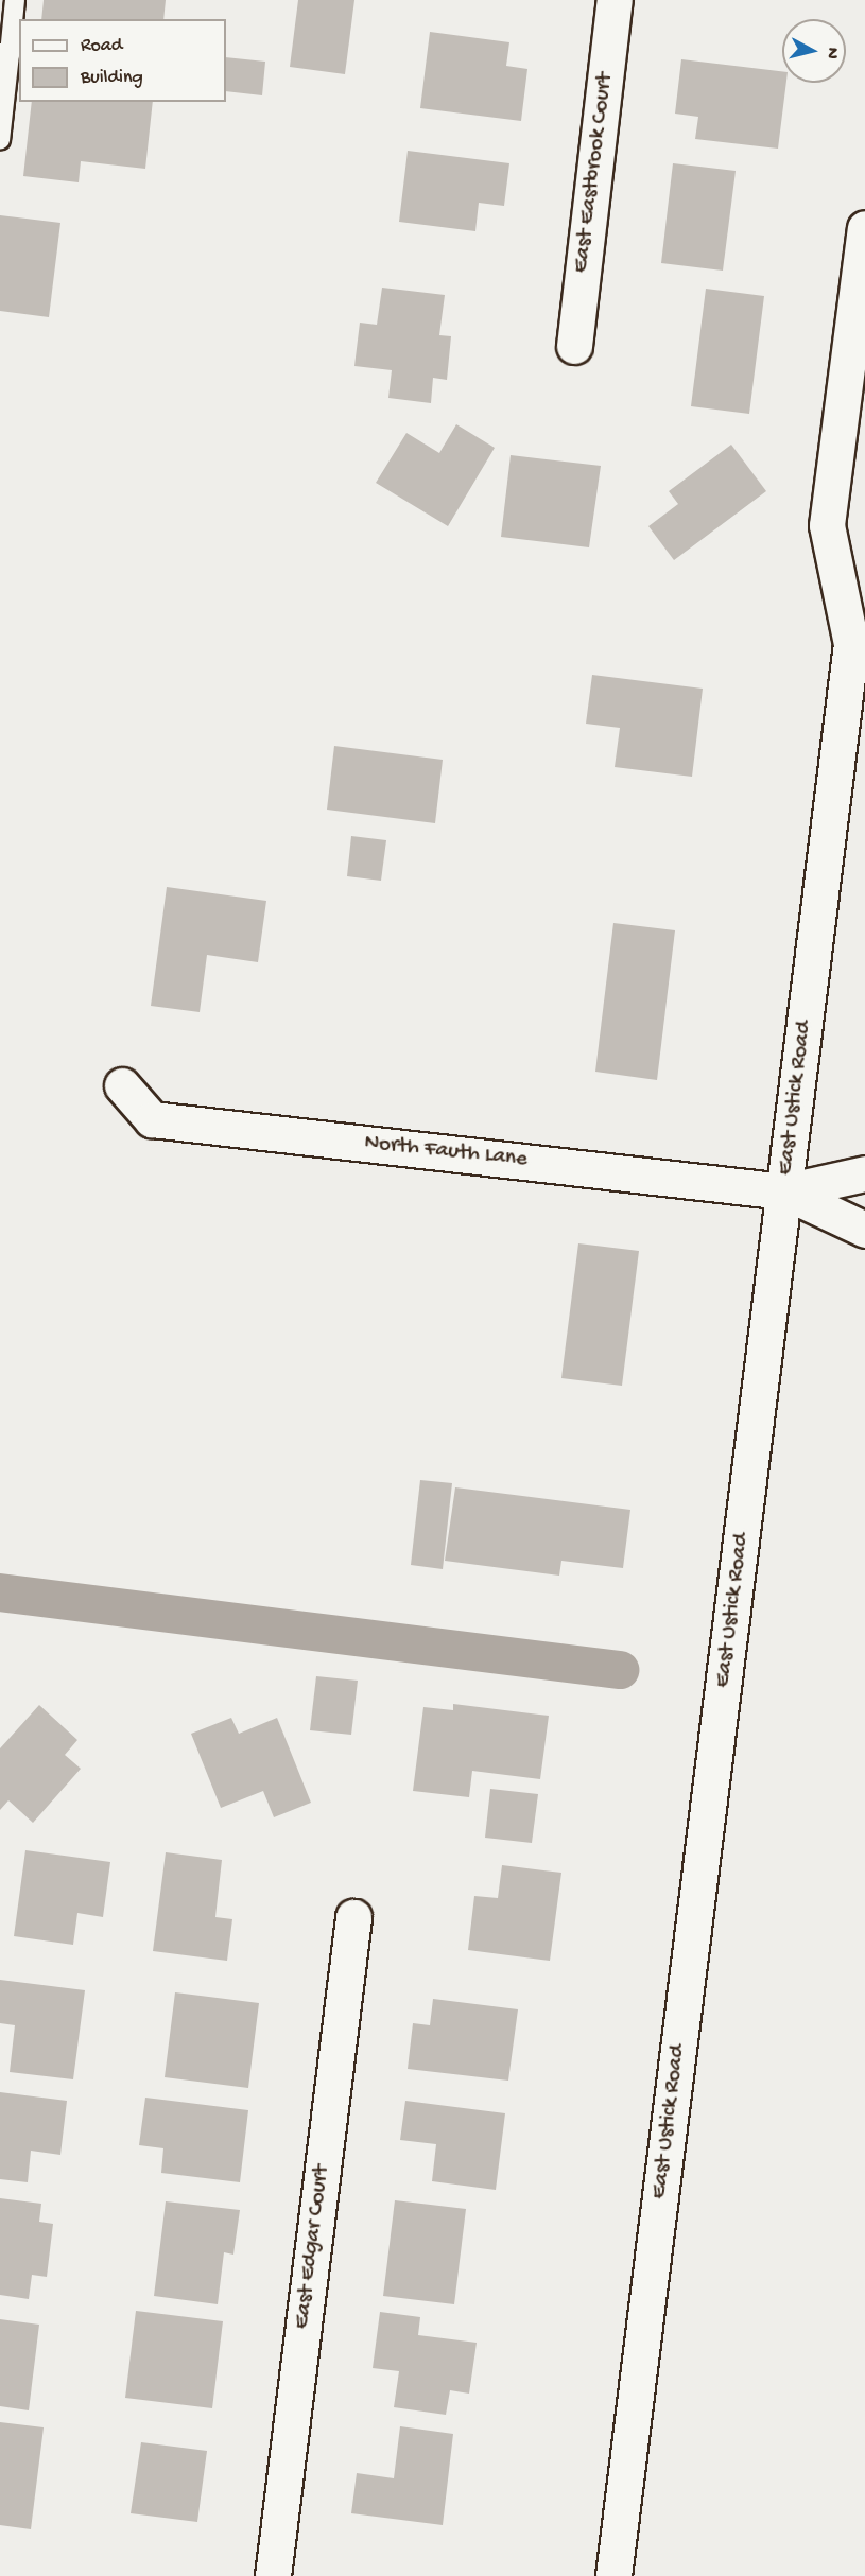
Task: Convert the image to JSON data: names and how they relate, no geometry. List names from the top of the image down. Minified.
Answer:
{"streets":{"main road":["East Eastbrook Court","East Ustick Road","North Fauth Lane","East Edgar Court"]},"crossings":[["East Ustick Road","North Fauth Lane"]],"legend":["Road","Building"],"north":"right"}
